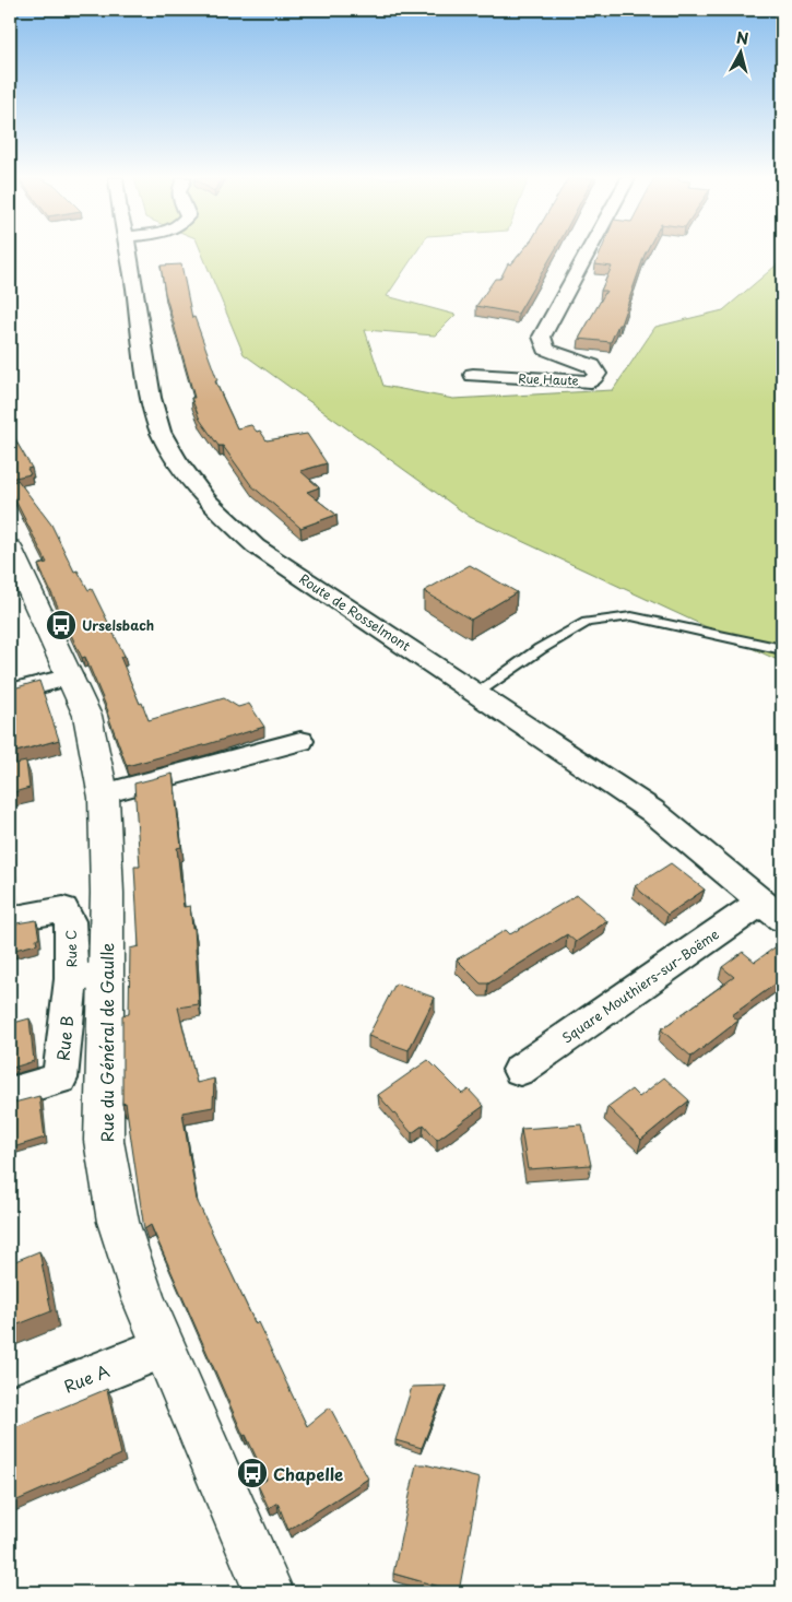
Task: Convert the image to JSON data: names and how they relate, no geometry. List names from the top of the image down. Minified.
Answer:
{"streets":{"main road":["Rue du Général de Gaulle"],"street":["Rue Haute","Route de Rosselmont","Rue C","Square Mouthiers-sur-Boëme","Rue B","Rue A"]},"crossings":[["Route de Rosselmont","Square Mouthiers-sur-Boëme"],["Rue C","Rue B"],["Rue C","Rue du Général de Gaulle"],["Rue B","Rue du Général de Gaulle"],["Rue du Général de Gaulle","Rue A"]],"places":{"bus stop":["Urselsbach","Chapelle"]},"north":"top"}
